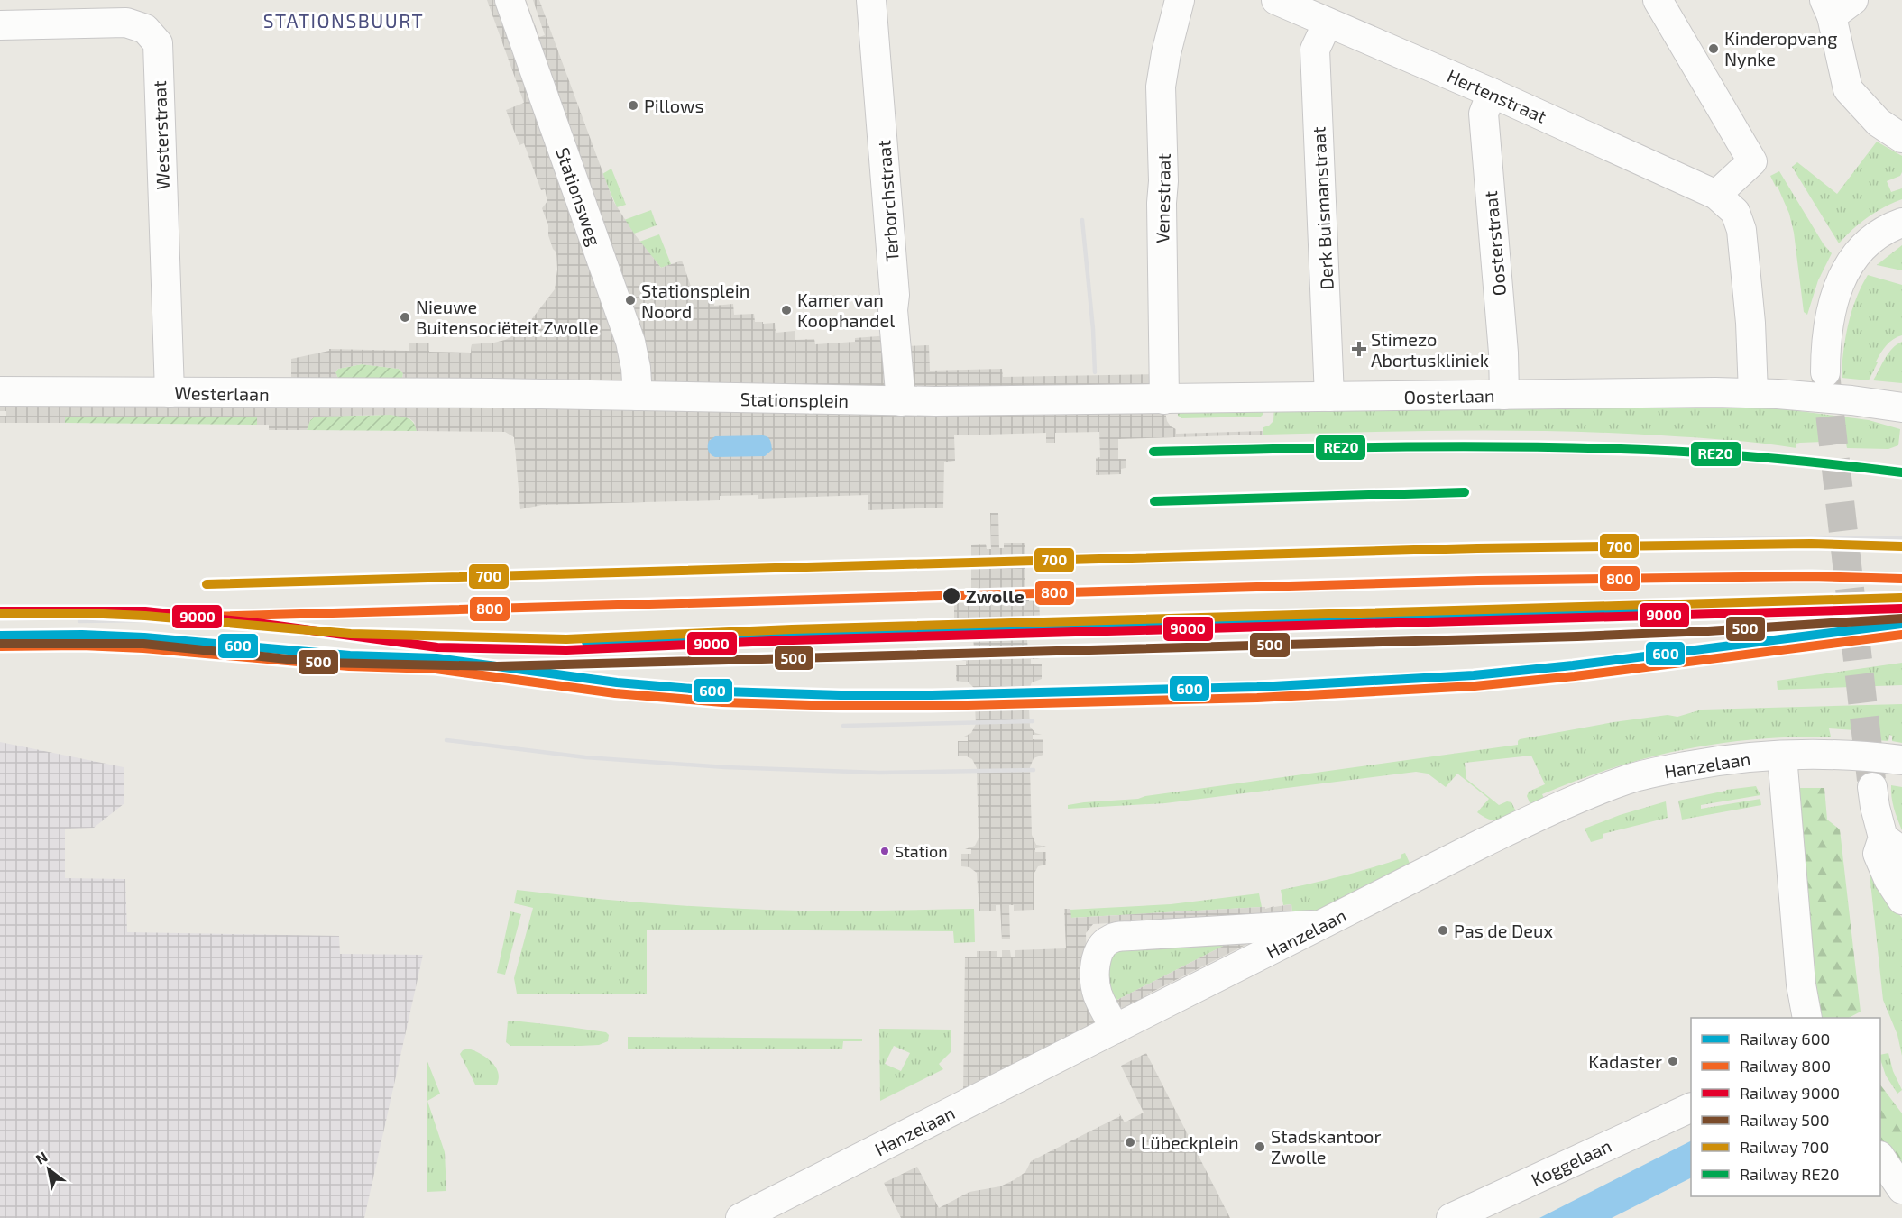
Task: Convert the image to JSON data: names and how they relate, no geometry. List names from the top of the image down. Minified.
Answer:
{"streets":{"street":["Hertenstraat","Westerstraat","Stationsweg","Venestraat","Terborchstraat","Derk Buismanstraat","Oosterstraat","Westerlaan","Oosterlaan","Stationsplein","Hanzelaan","Koggelaan"]},"crossings":[["Hertenstraat","Derk Buismanstraat"],["Hertenstraat","Oosterstraat"],["Hertenstraat","Oosterlaan"],["Westerstraat","Westerlaan"],["Stationsweg","Stationsplein"],["Venestraat","Oosterlaan"],["Venestraat","Stationsplein"],["Terborchstraat","Stationsplein"],["Derk Buismanstraat","Oosterlaan"],["Oosterstraat","Oosterlaan"],["Westerlaan","Stationsplein"],["Oosterlaan","Stationsplein"]],"districts":["STATIONSBUURT"],"places":{"other":["Kinderopvang Nynke","Pillows","Stationsplein Noord","Kamer van Koophandel","Nieuwe Buitensociëteit Zwolle","Zwolle","Station","Pas de Deux","Kadaster","Lübeckplein","Stadskantoor Zwolle"],"health":["Stimezo Abortuskliniek"]},"lines":["rail line RE20","rail line 700","rail line 800","rail line 9000","rail line 600","rail line 500"],"legend":["Railway 600","Railway 800","Railway 9000","Railway 500","Railway 700","Railway RE20"],"north":"top left"}
